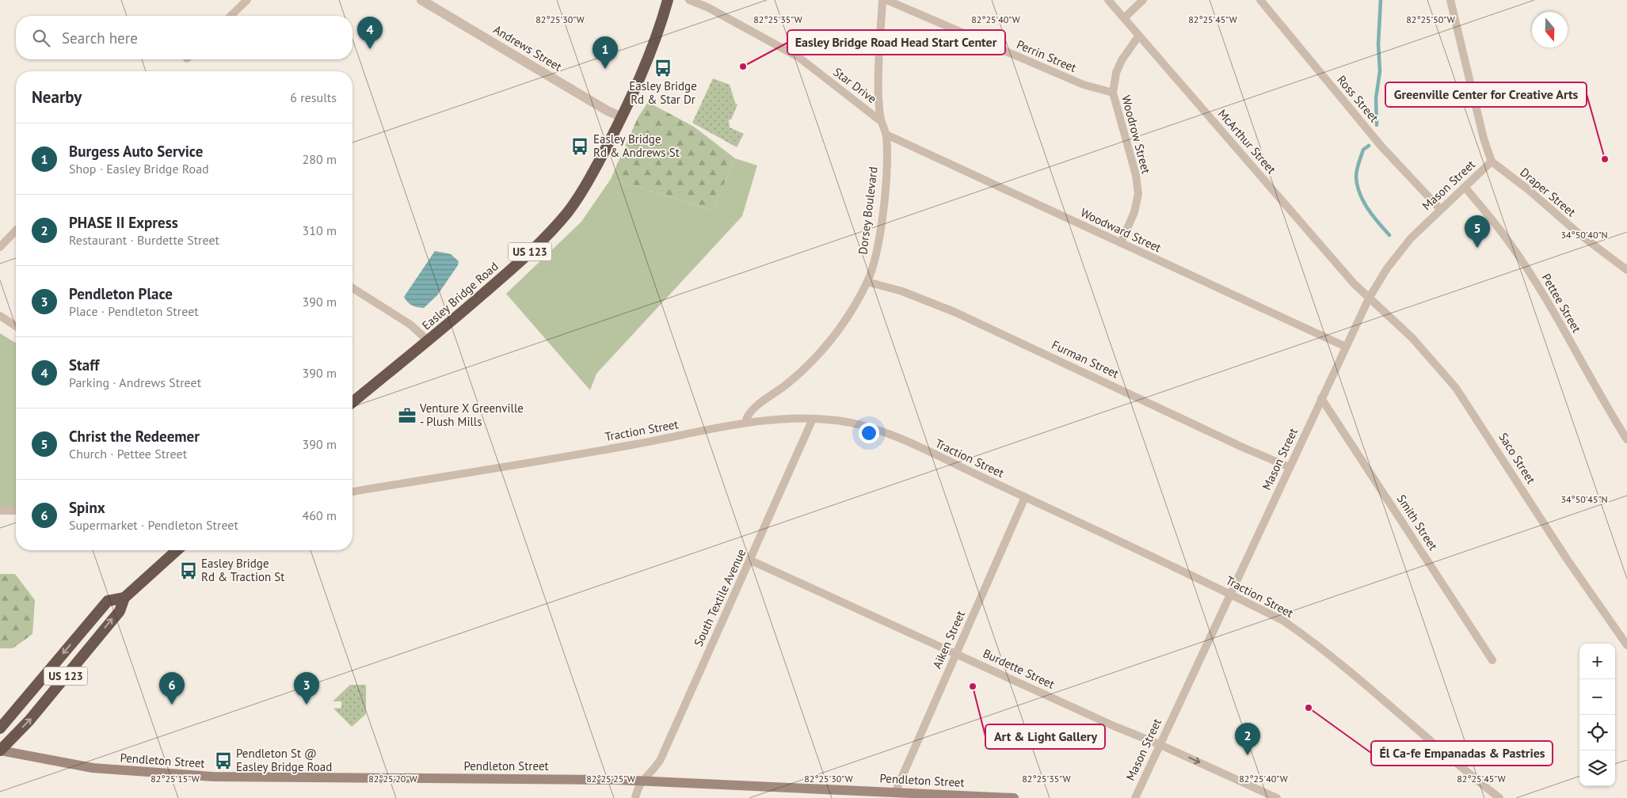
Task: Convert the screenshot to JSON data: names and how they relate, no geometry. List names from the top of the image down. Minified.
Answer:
{"streets":{"highway":["US 123","Easley Bridge Road"],"main road":["Pendleton Street"],"street":["Andrews Street","Perrin Street","Star Drive","Ross Street","Woodrow Street","McArthur Street","Mason Street","Draper Street","Dorsey Boulevard","Woodward Street","Pettee Street","Furman Street","Traction Street","Saco Street","Smith Street","South Textile Avenue","Aiken Street","Burdette Street"]},"crossings":[["Andrews Street","Easley Bridge Road"],["Perrin Street","Woodrow Street"],["Star Drive","Dorsey Boulevard"],["Ross Street","Mason Street"],["Woodrow Street","McArthur Street"],["Woodrow Street","Woodward Street"],["McArthur Street","Mason Street"],["McArthur Street","Saco Street"],["Mason Street","Draper Street"],["Mason Street","Woodward Street"],["Mason Street","Pettee Street"],["Mason Street","Furman Street"],["Mason Street","Traction Street"],["Mason Street","Saco Street"],["Mason Street","Smith Street"],["Mason Street","Burdette Street"],["Dorsey Boulevard","Woodward Street"],["Dorsey Boulevard","Furman Street"],["Dorsey Boulevard","Traction Street"],["US 123","Pendleton Street"],["Traction Street","South Textile Avenue"],["Traction Street","Aiken Street"],["South Textile Avenue","Burdette Street"],["South Textile Avenue","Pendleton Street"],["Aiken Street","Burdette Street"],["Aiken Street","Pendleton Street"]],"places":{"other":["Easley Bridge Road Head Start Center","Greenville Center for Creative Arts","Art & Light Gallery","Él Ca-fe Empanadas & Pastries"],"bus stop":["Easley Bridge Rd & Star Dr","Easley Bridge Rd & Andrews St","Easley Bridge Rd & Traction St","Pendleton St @ Easley Bridge Road"],"office":["Venture X Greenville - Plush Mills"]},"north":"bottom","page":{"search":"Search here","pins":["4","1","5","3","6","2"],"heading":["Nearby","6 results"],"list":[{"mark":"1","name":"Burgess Auto Service","note":"Shop · Easley Bridge Road","value":"280 m"},{"mark":"2","name":"PHASE II Express","note":"Restaurant · Burdette Street","value":"310 m"},{"mark":"3","name":"Pendleton Place","note":"Place · Pendleton Street","value":"390 m"},{"mark":"4","name":"Staff","note":"Parking · Andrews Street","value":"390 m"},{"mark":"5","name":"Christ the Redeemer","note":"Church · Pettee Street","value":"390 m"},{"mark":"6","name":"Spinx","note":"Supermarket · Pendleton Street","value":"460 m"}],"map_buttons":["+","−"]},"coordinates":["82°25'35\"W","82°25'40\"W","82°25'45\"W","82°25'30\"W","82°25'50\"W","34°50'40\"N","34°50'45\"N","82°25'15\"W","82°25'20\"W","82°25'25\"W"]}
